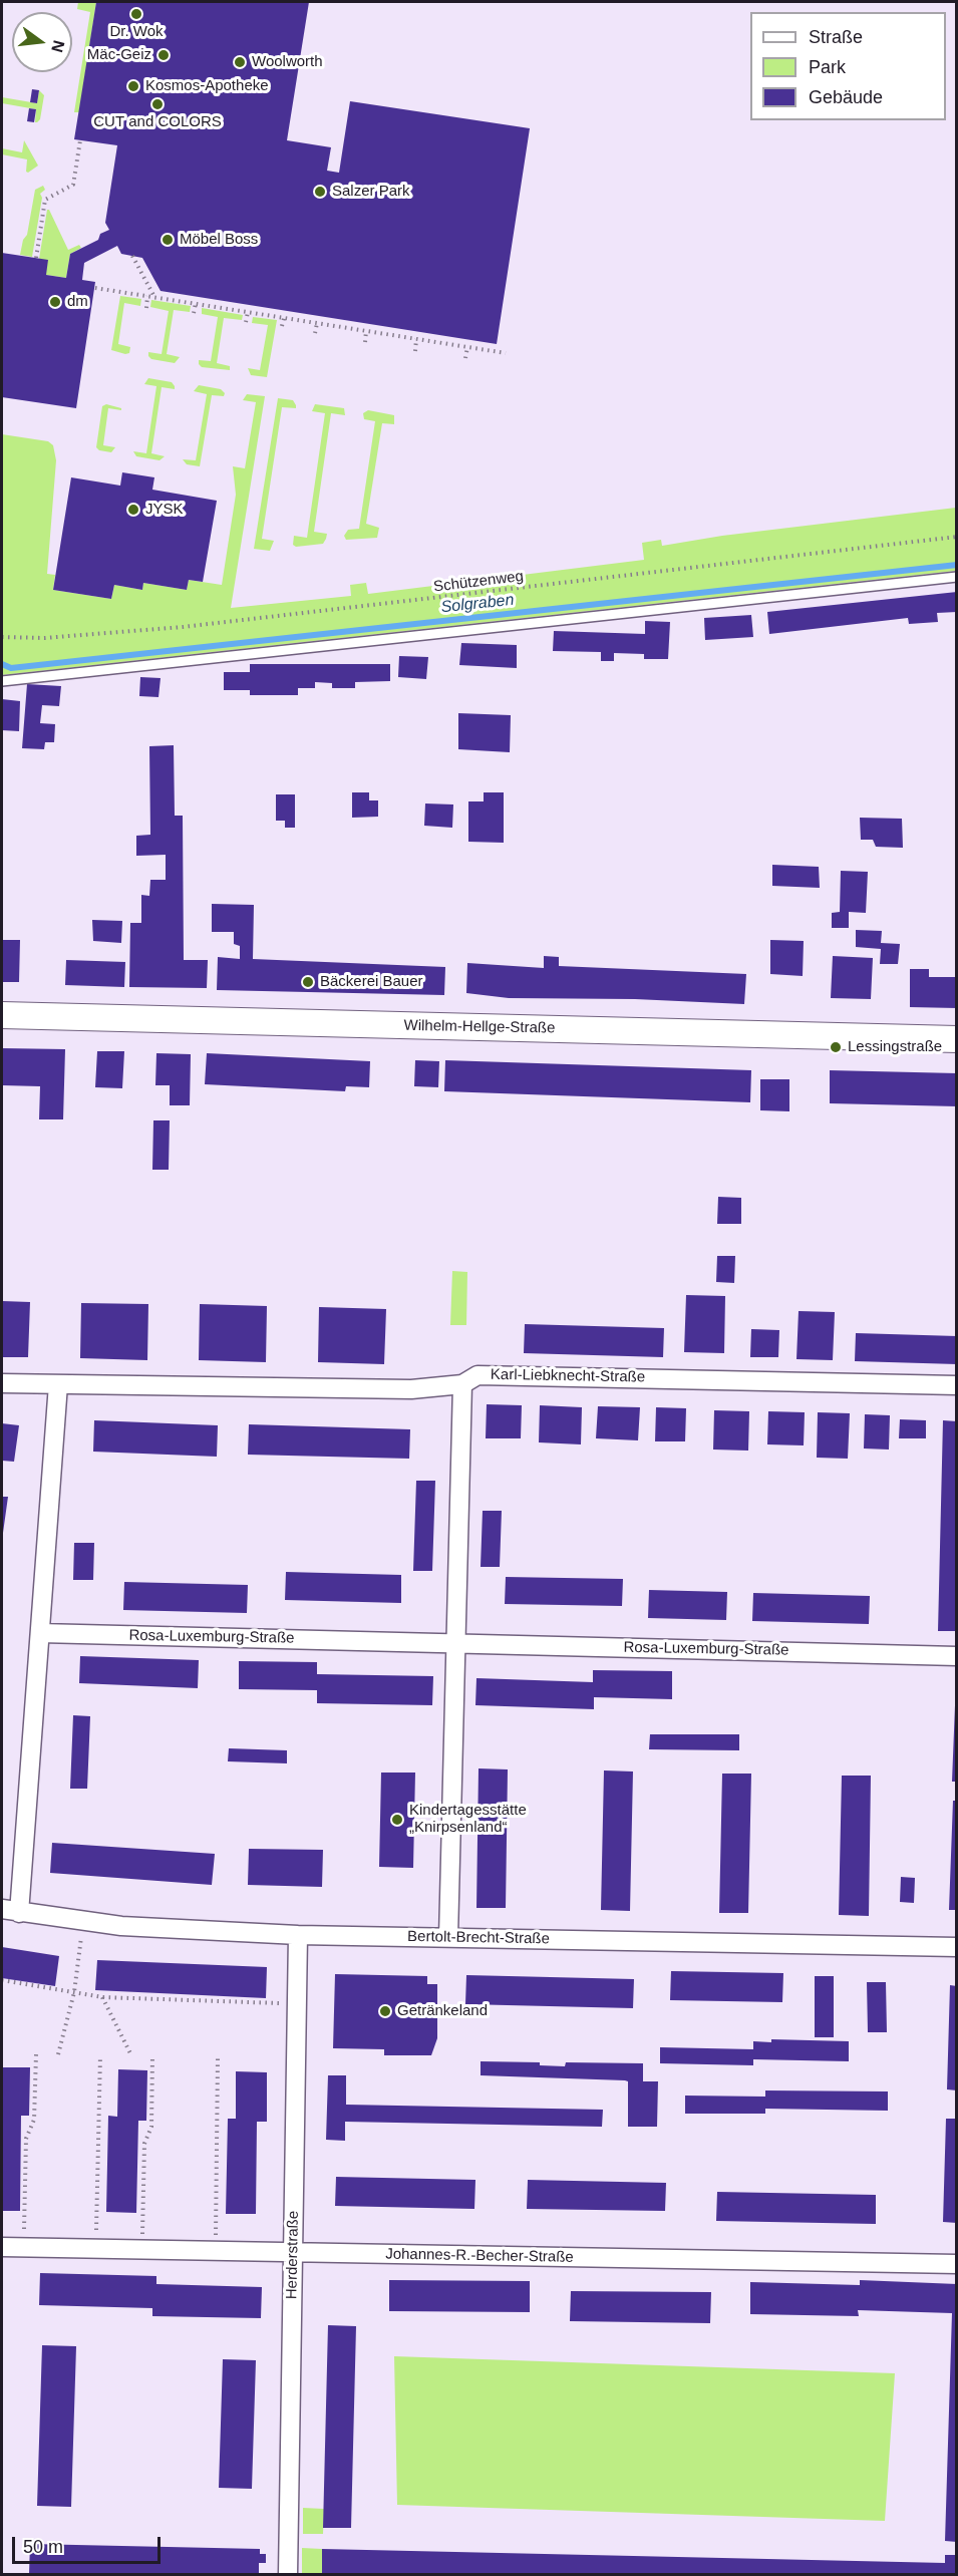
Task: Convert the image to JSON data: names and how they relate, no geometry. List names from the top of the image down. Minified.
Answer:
{"streets":{"main road":["Wilhelm-Hellge-Straße"],"street":["Karl-Liebknecht-Straße","Rosa-Luxemburg-Straße","Bertolt-Brecht-Straße","Herderstraße","Johannes-R.-Becher-Straße"],"path":["Schützenweg"]},"crossings":[["Bertolt-Brecht-Straße","Herderstraße"],["Herderstraße","Johannes-R.-Becher-Straße"]],"water":["Solgraben"],"places":["Dr. Wok","Mäc-Geiz","Woolworth","Kosmos-Apotheke","CUT and COLORS","Salzer Park","Möbel Boss","dm","JYSK","Bäckerei Bauer","Lessingstraße","Kindertagesstätte „Knirpsenland“","Getränkeland"],"legend":["Straße","Park","Gebäude"],"scale_bar":"50 m","north":"right"}
